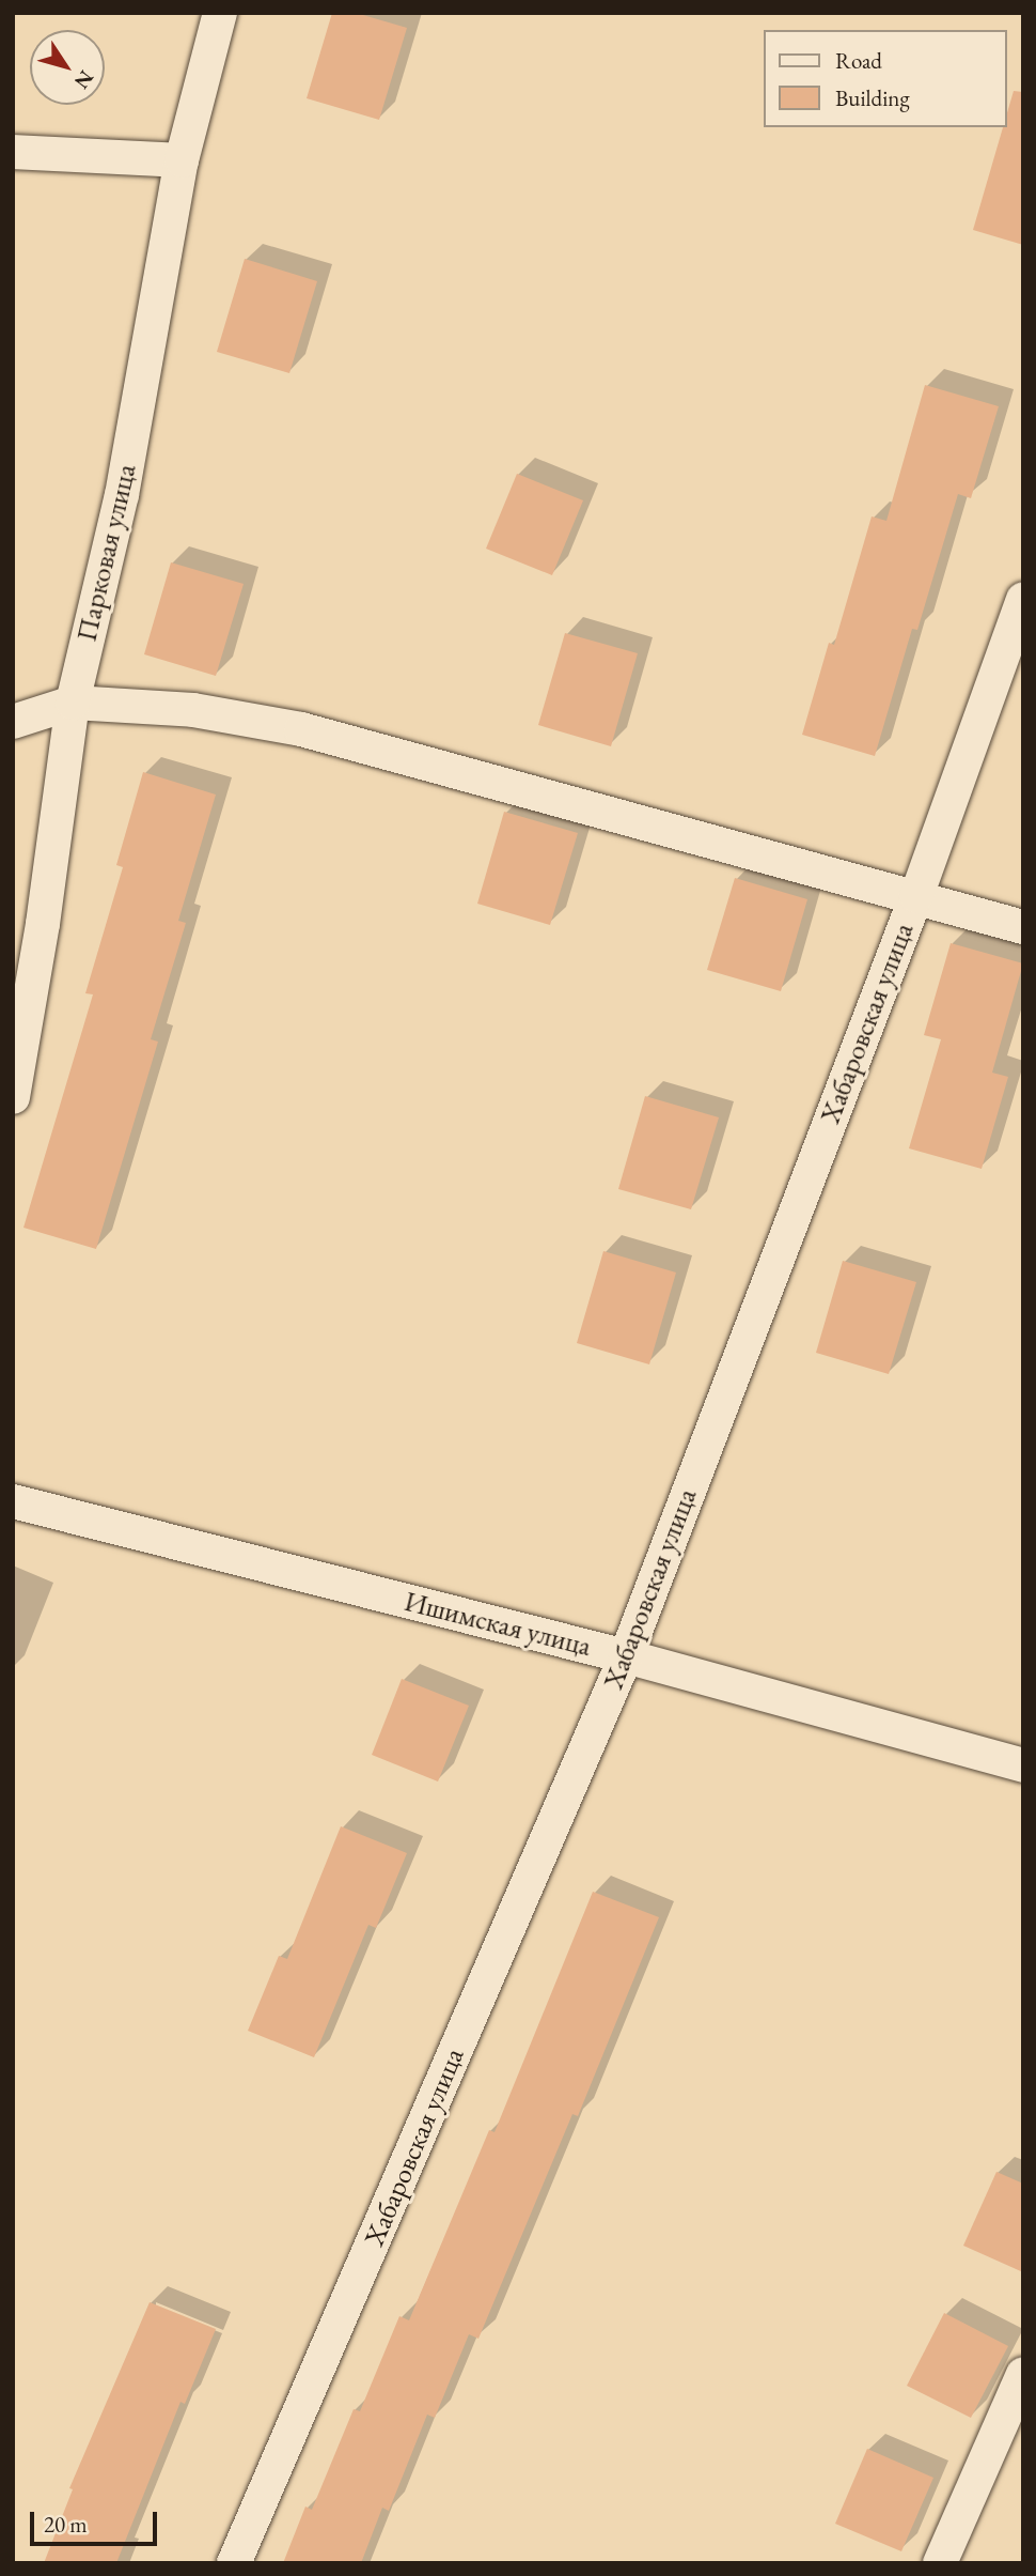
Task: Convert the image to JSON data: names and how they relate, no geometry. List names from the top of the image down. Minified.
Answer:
{"streets":{"street":["Парковая улица","Хабаровская улица","Ишимская улица"]},"crossings":[["Хабаровская улица","Ишимская улица"]],"legend":["Road","Building"],"scale_bar":"20 m","north":"bottom right"}
